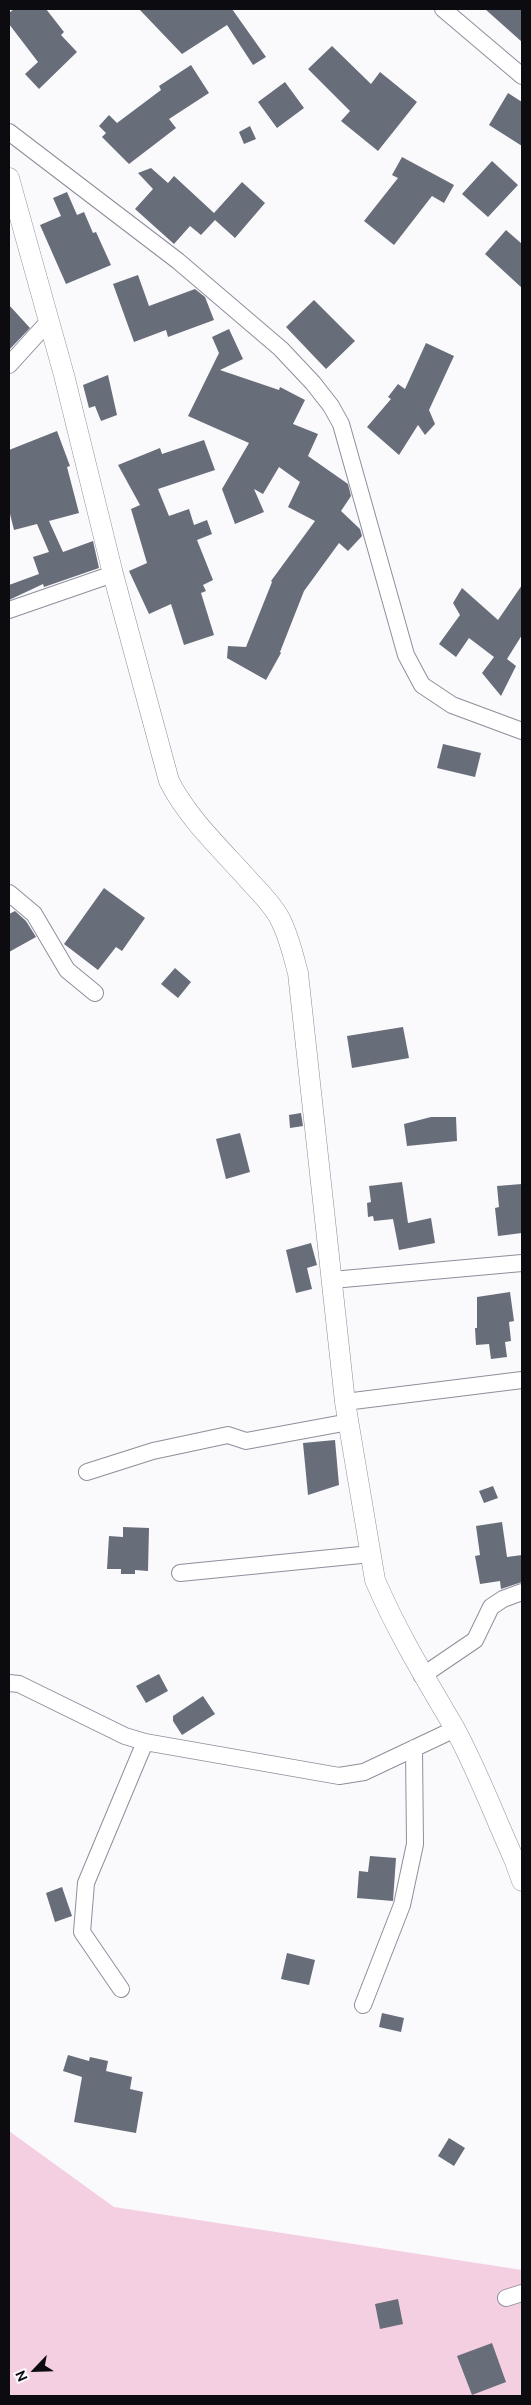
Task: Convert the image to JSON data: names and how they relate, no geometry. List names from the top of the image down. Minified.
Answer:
{"north":"bottom left"}
